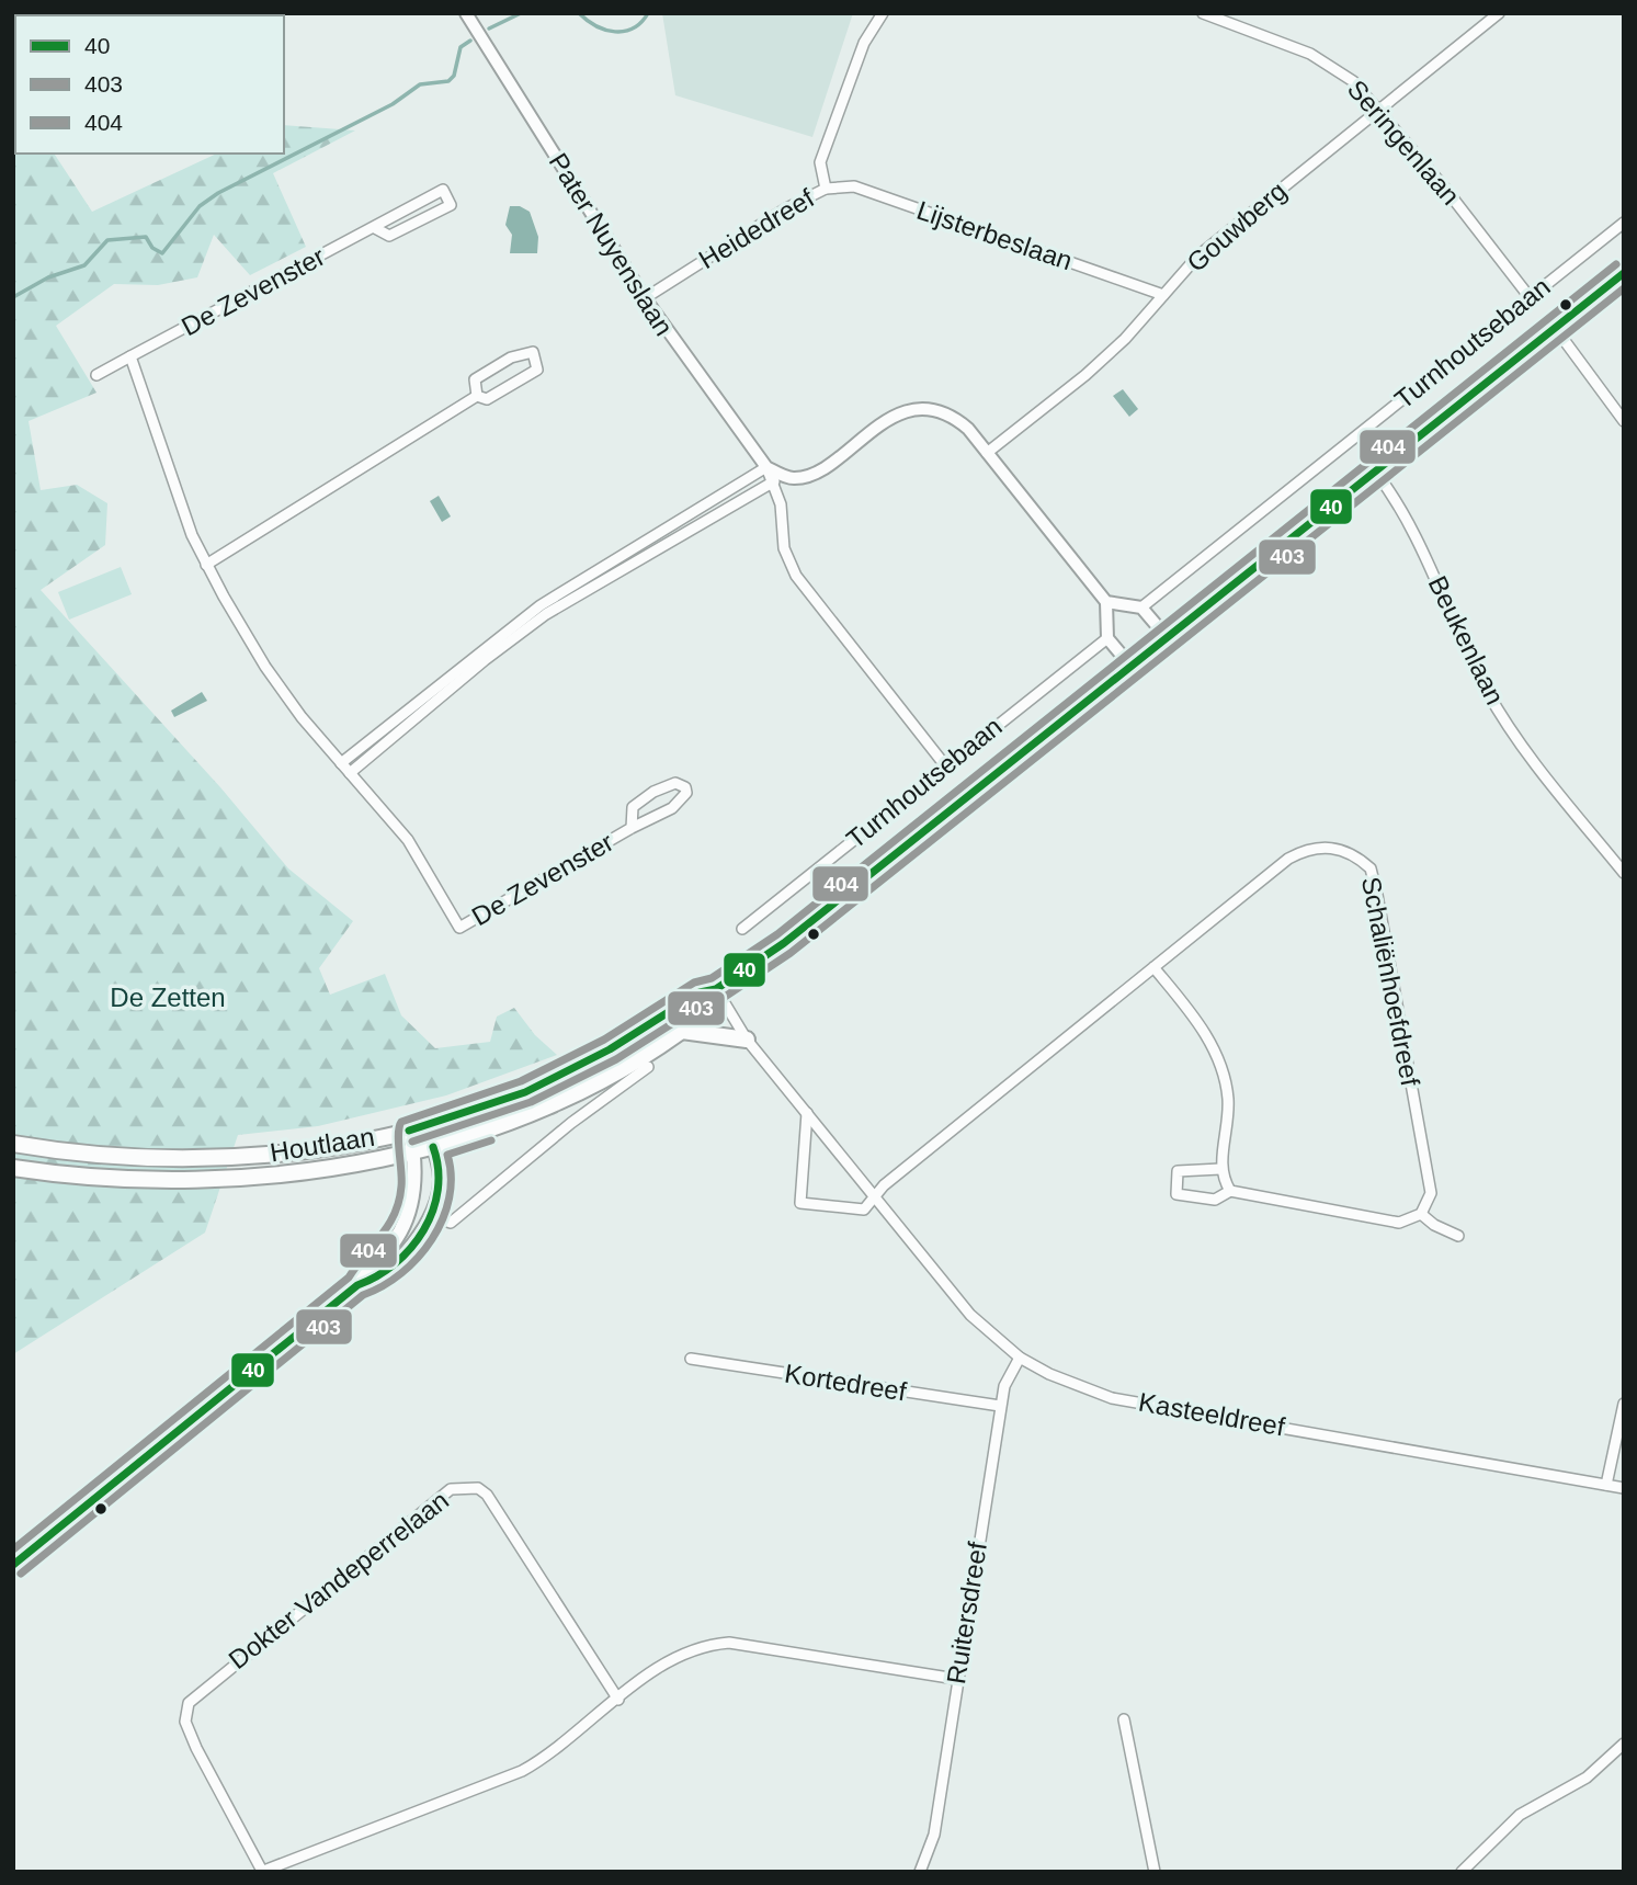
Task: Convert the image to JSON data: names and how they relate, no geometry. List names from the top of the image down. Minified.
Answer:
{"streets":{"main road":["Turnhoutsebaan","Houtlaan"],"street":["Seringenlaan","Gouwberg","Heidedreef","Lijsterbeslaan","Pater Nuyenslaan","De Zevenster","Beukenlaan","Schaliënhoefdreef","Kortedreef","Kasteeldreef","Dokter Vandeperrelaan","Ruitersdreef"]},"crossings":[["Seringenlaan","Gouwberg"],["Seringenlaan","Turnhoutsebaan"],["Gouwberg","Lijsterbeslaan"],["Heidedreef","Lijsterbeslaan"],["Heidedreef","Pater Nuyenslaan"],["Pater Nuyenslaan","Turnhoutsebaan"],["Turnhoutsebaan","Beukenlaan"],["Turnhoutsebaan","Houtlaan"],["Turnhoutsebaan","Kasteeldreef"],["Schaliënhoefdreef","Kasteeldreef"],["Houtlaan","Kasteeldreef"],["Kortedreef","Ruitersdreef"],["Kasteeldreef","Ruitersdreef"]],"parks":["De Zetten"],"lines":["transit line 404","transit line 40","transit line 403"],"legend":["40","403","404"]}
